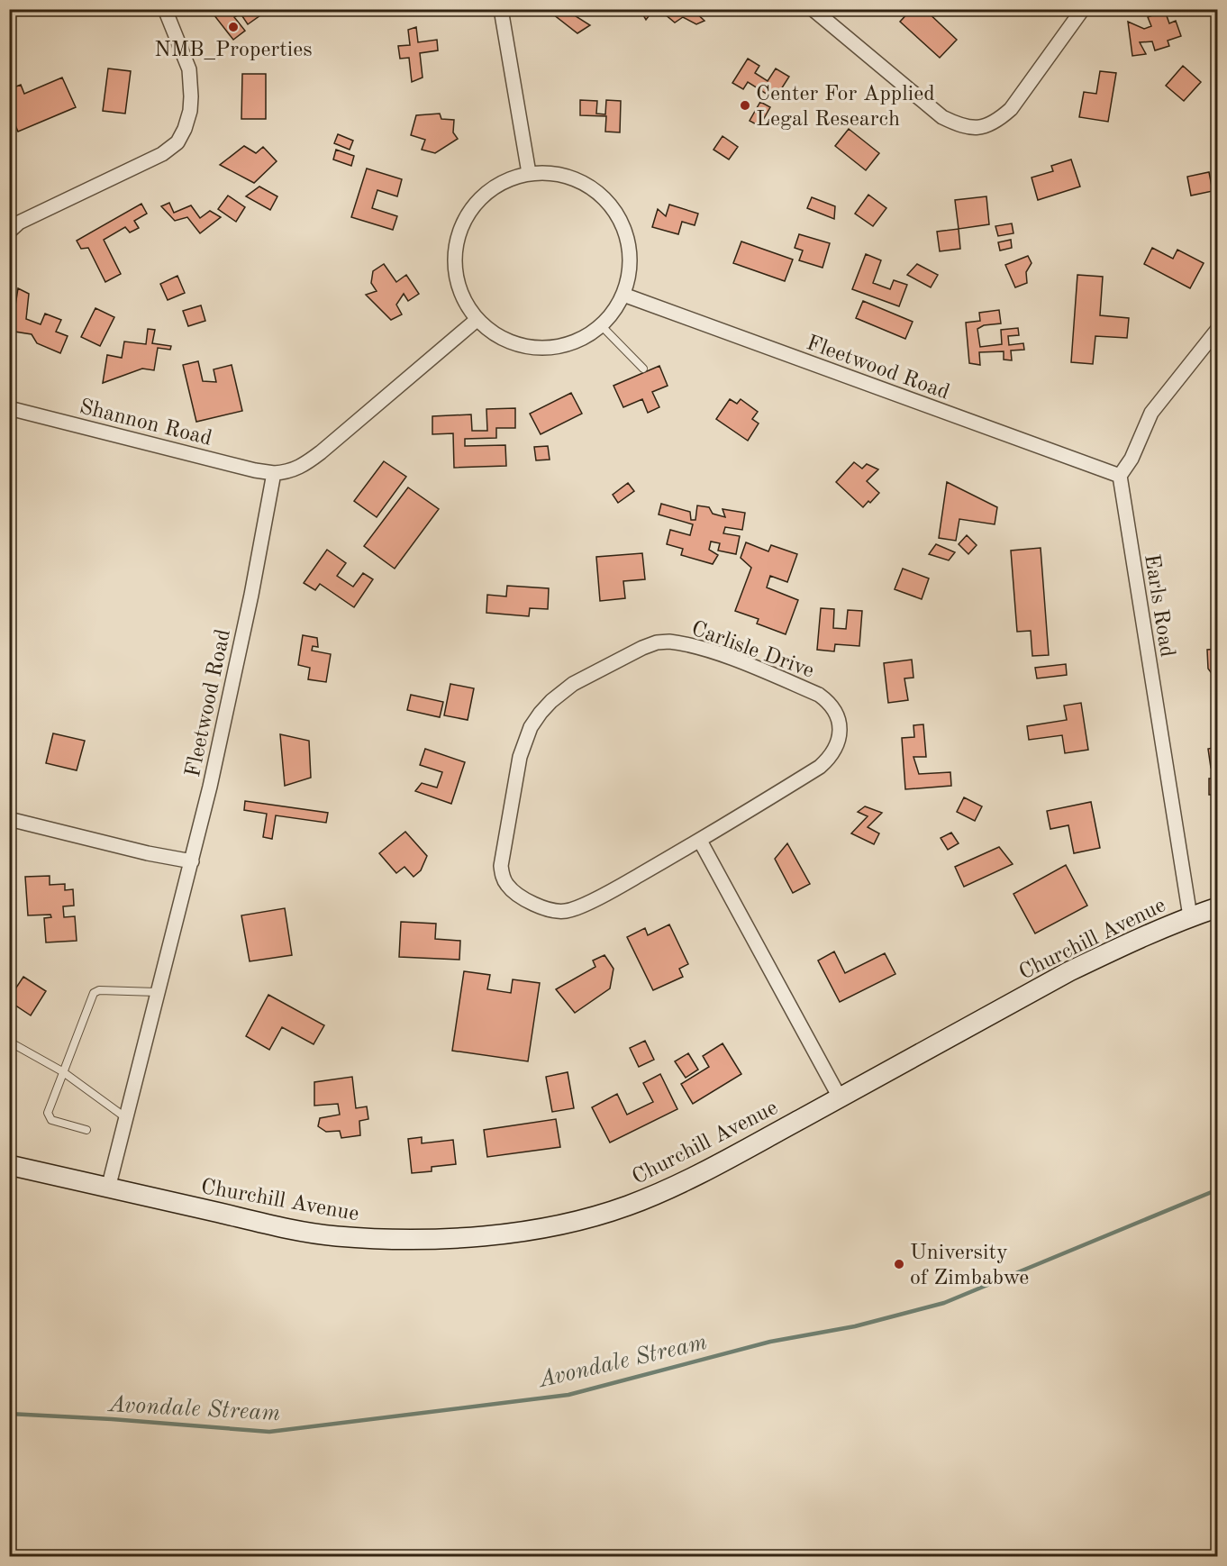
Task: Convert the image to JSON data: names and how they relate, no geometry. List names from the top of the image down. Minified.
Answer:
{"streets":{"main road":["Churchill Avenue"],"street":["Fleetwood Road","Shannon Road","Earls Road","Carlisle Drive"]},"crossings":[["Fleetwood Road","Shannon Road"],["Fleetwood Road","Earls Road"],["Fleetwood Road","Churchill Avenue"],["Earls Road","Churchill Avenue"]],"water":["Avondale Stream"],"places":["NMB_Properties","Center For Applied Legal Research","University of Zimbabwe"]}
